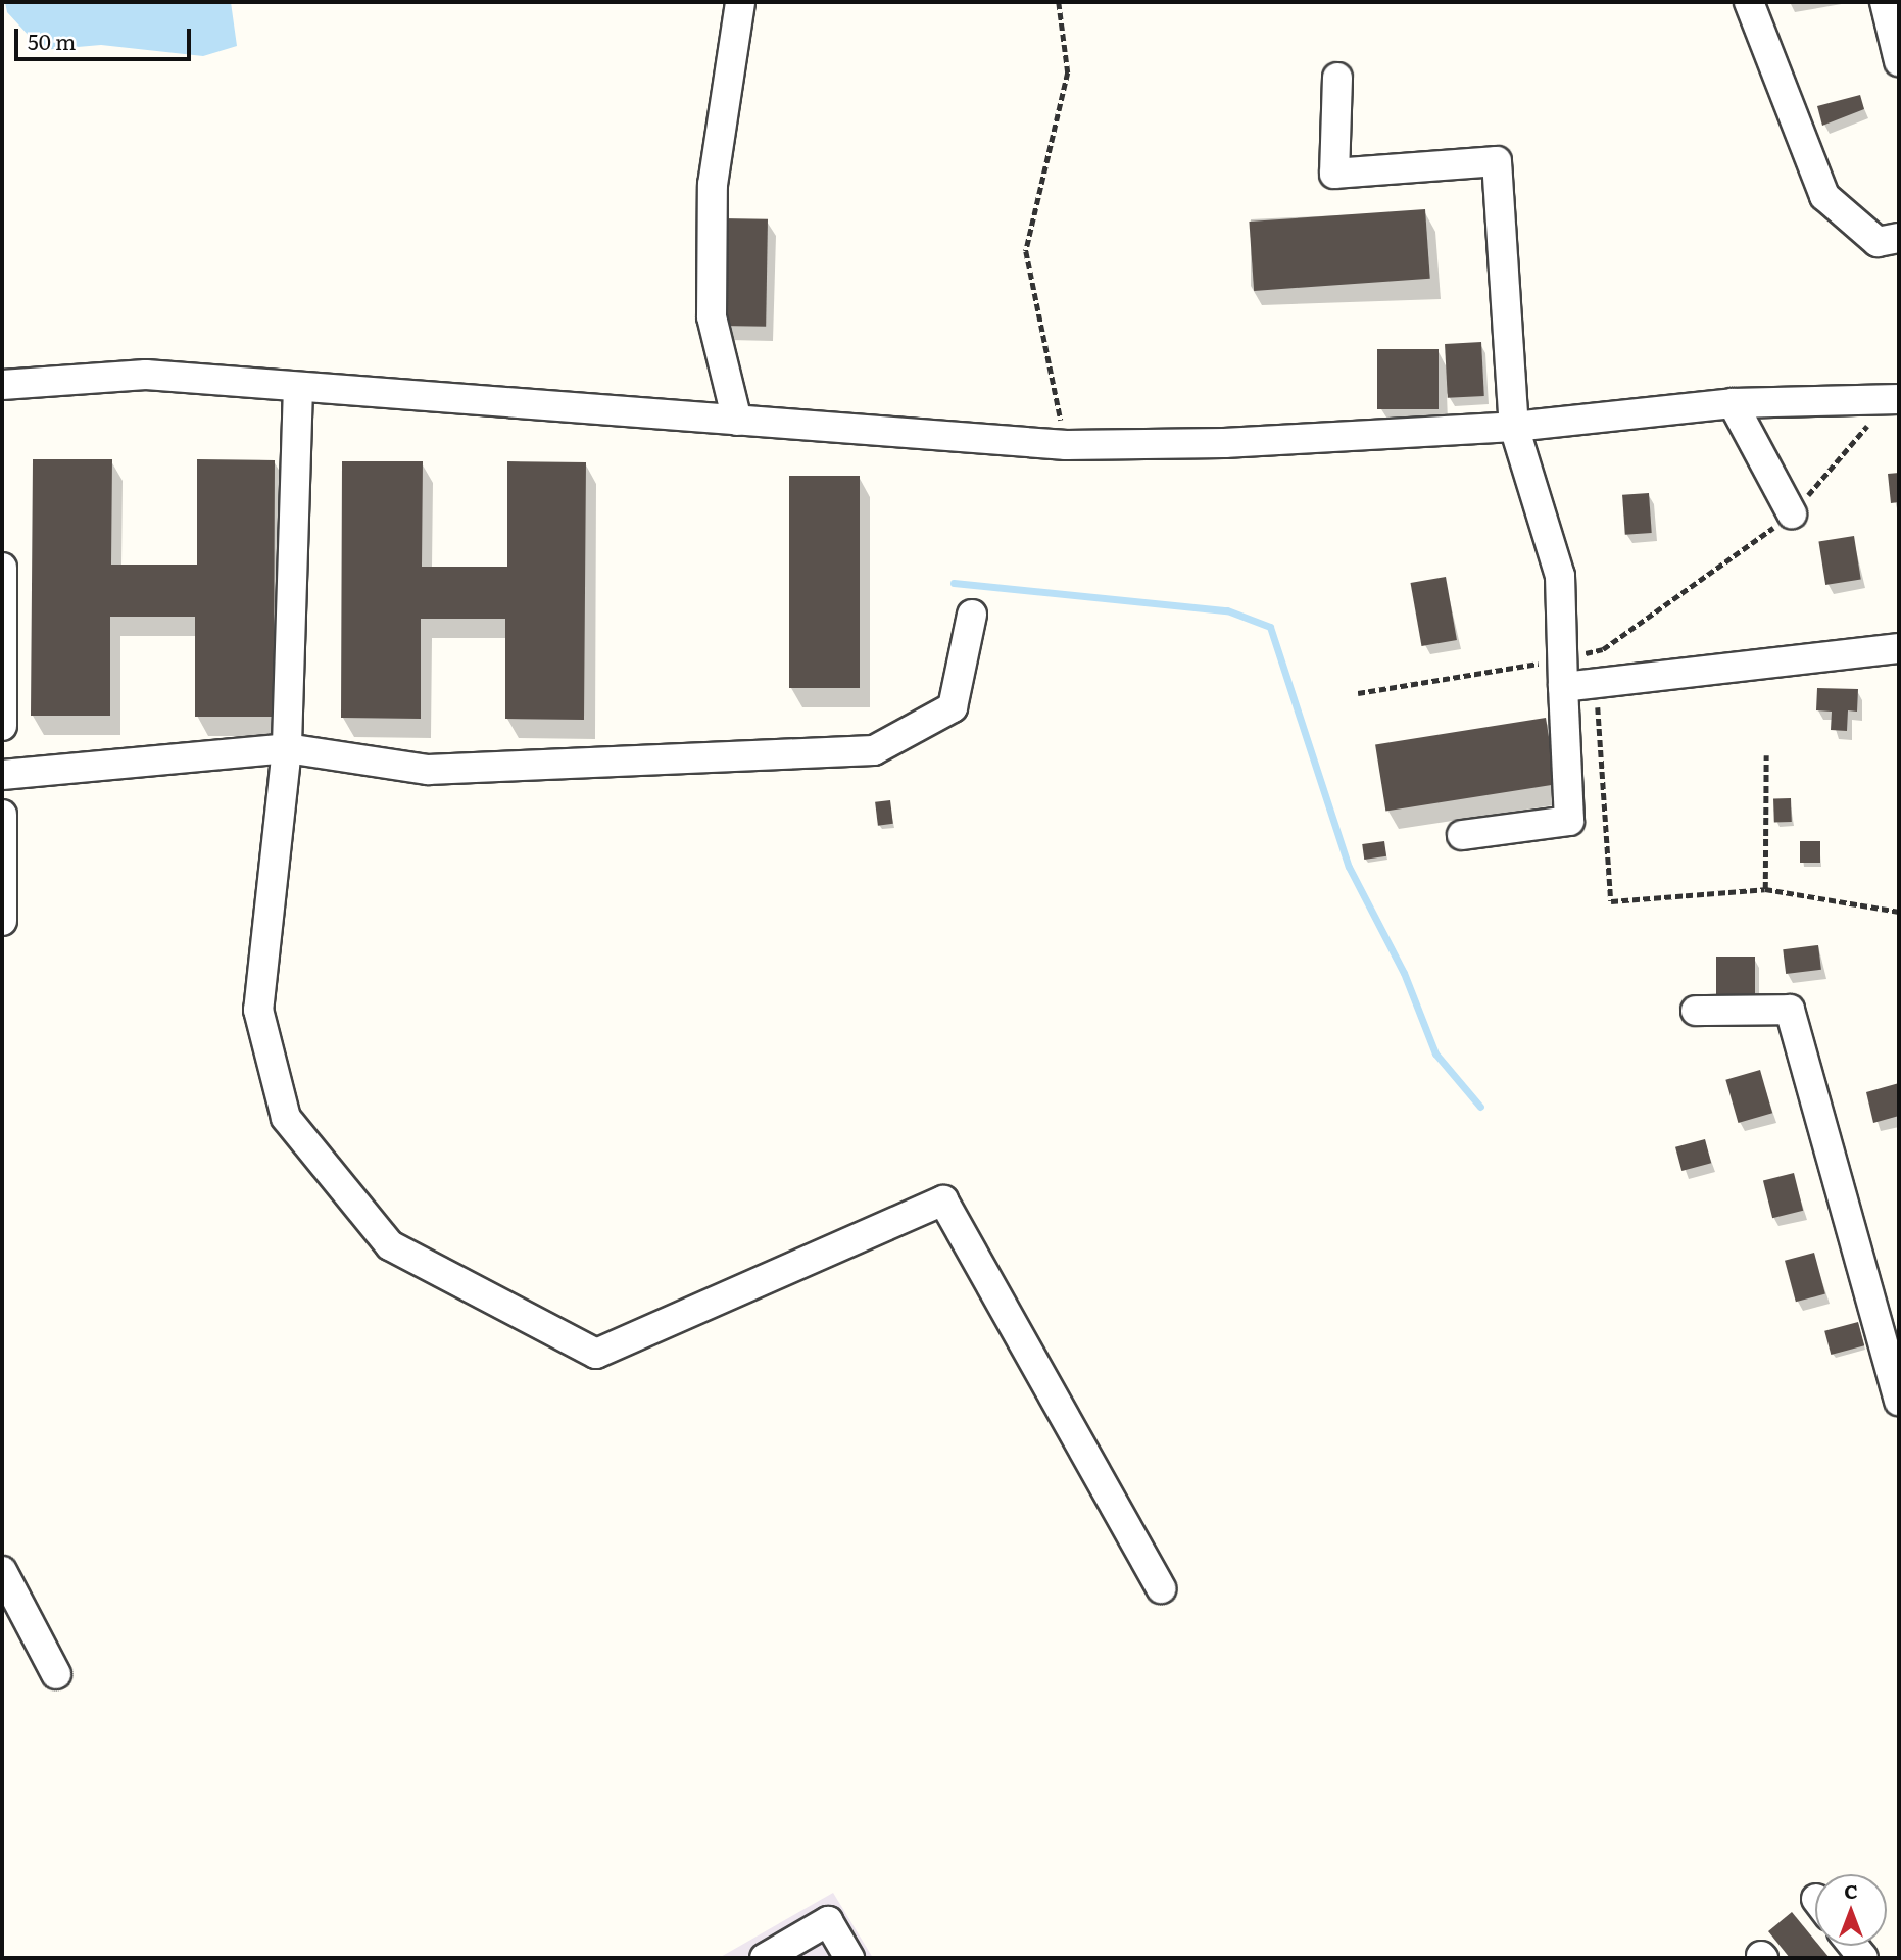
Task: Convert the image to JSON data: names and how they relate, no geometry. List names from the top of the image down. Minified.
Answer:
{"scale_bar":"50 m","north":"top"}
